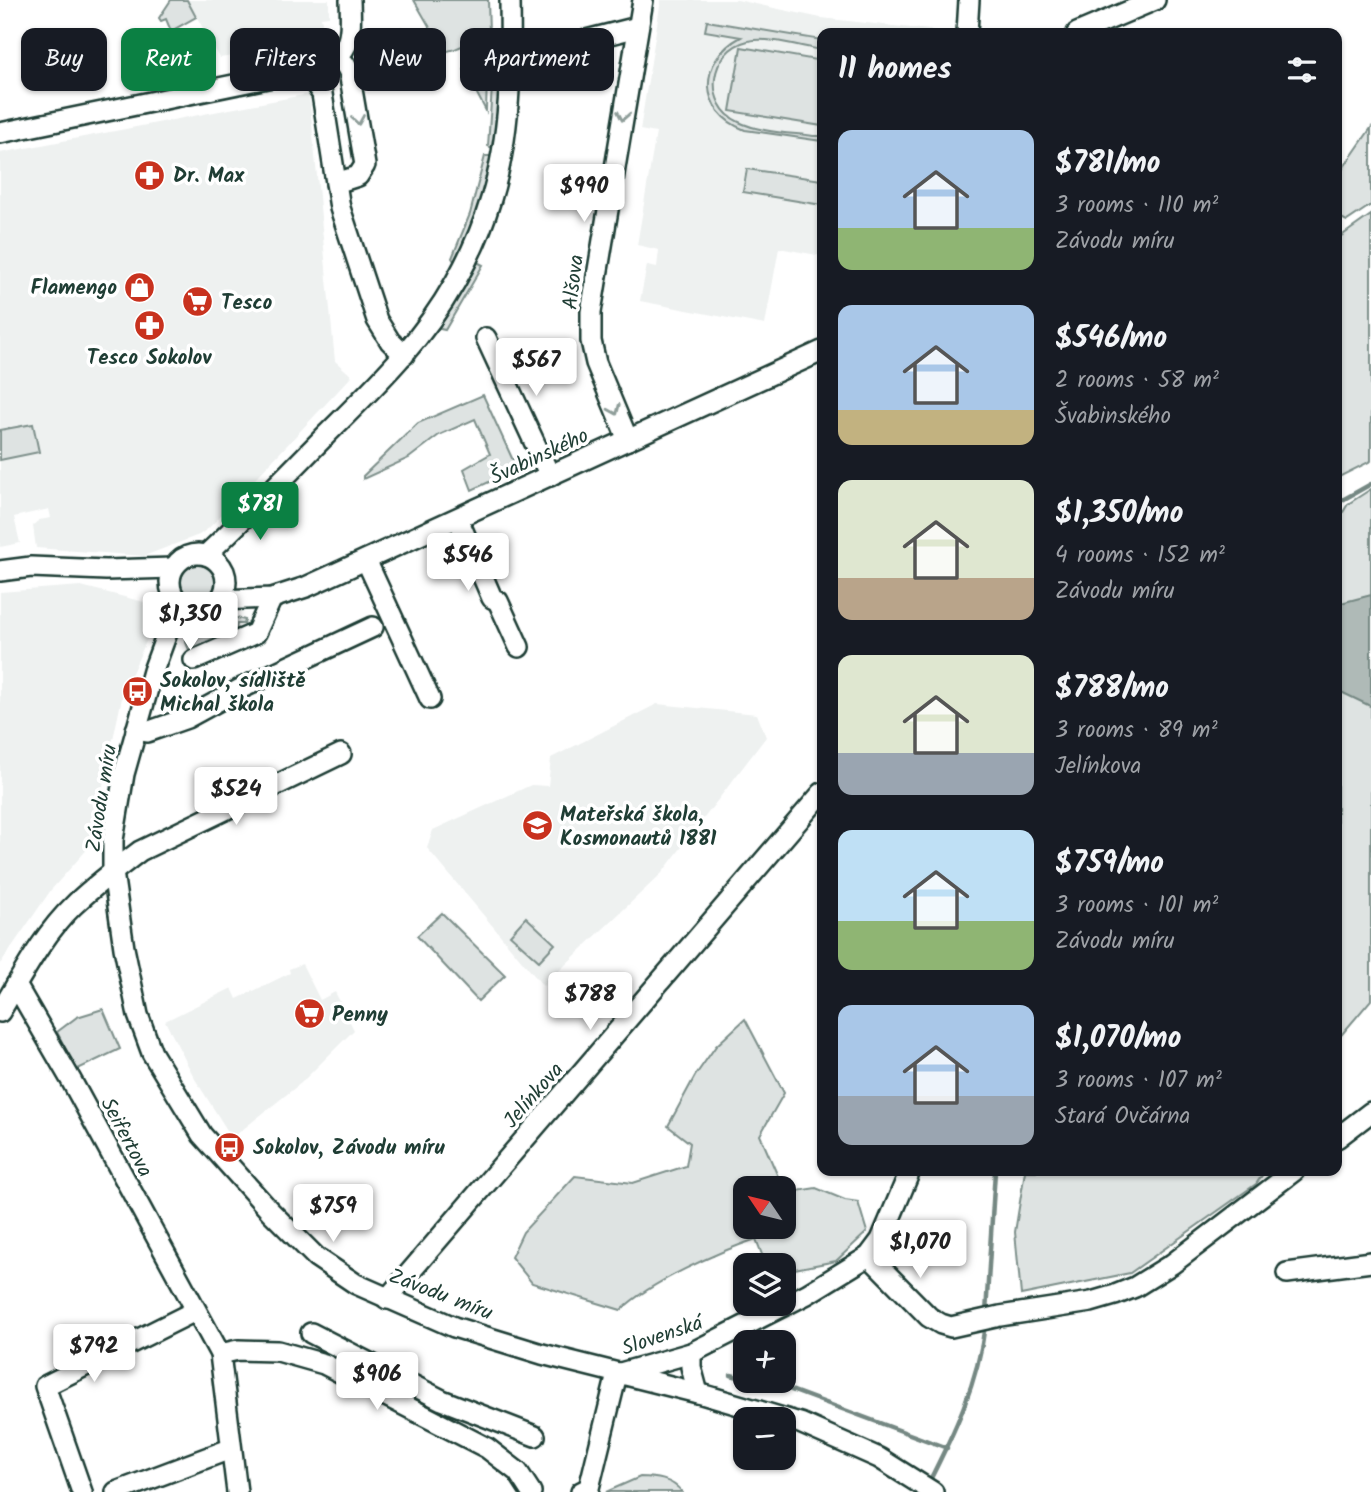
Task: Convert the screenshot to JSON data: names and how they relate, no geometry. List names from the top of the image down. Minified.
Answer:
{"streets":{"street":["Alšova","Švabinského","Závodu míru","Jelínkova","Seifertova","Slovenská"]},"crossings":[["Alšova","Švabinského"],["Závodu míru","Jelínkova"],["Závodu míru","Slovenská"]],"places":{"pharmacy":["Dr. Max","Tesco Sokolov"],"shop":["Flamengo"],"supermarket":["Tesco","Penny"],"bus stop":["Sokolov, sídliště Michal škola","Sokolov, Závodu míru"],"school or university":["Mateřská škola, Kosmonautů 1881"]},"north":"top left","page":{"chip":["Buy","Rent","Filters","New","Apartment"],"heading":"11 homes","list":[{"name":"$781/mo","note":"3 rooms · 110 m² · Závodu míru"},{"name":"$546/mo","note":"2 rooms · 58 m² · Švabinského"},{"name":"$1,350/mo","note":"4 rooms · 152 m² · Závodu míru"},{"name":"$788/mo","note":"3 rooms · 89 m² · Jelínkova"},{"name":"$759/mo","note":"3 rooms · 101 m² · Závodu míru"},{"name":"$1,070/mo","note":"3 rooms · 107 m² · Stará Ovčárna"}],"price":["$990","$567","$781","$546","$1,350","$524","$788","$759","$1,070","$792","$906"],"map_buttons":["+","−"]}}
